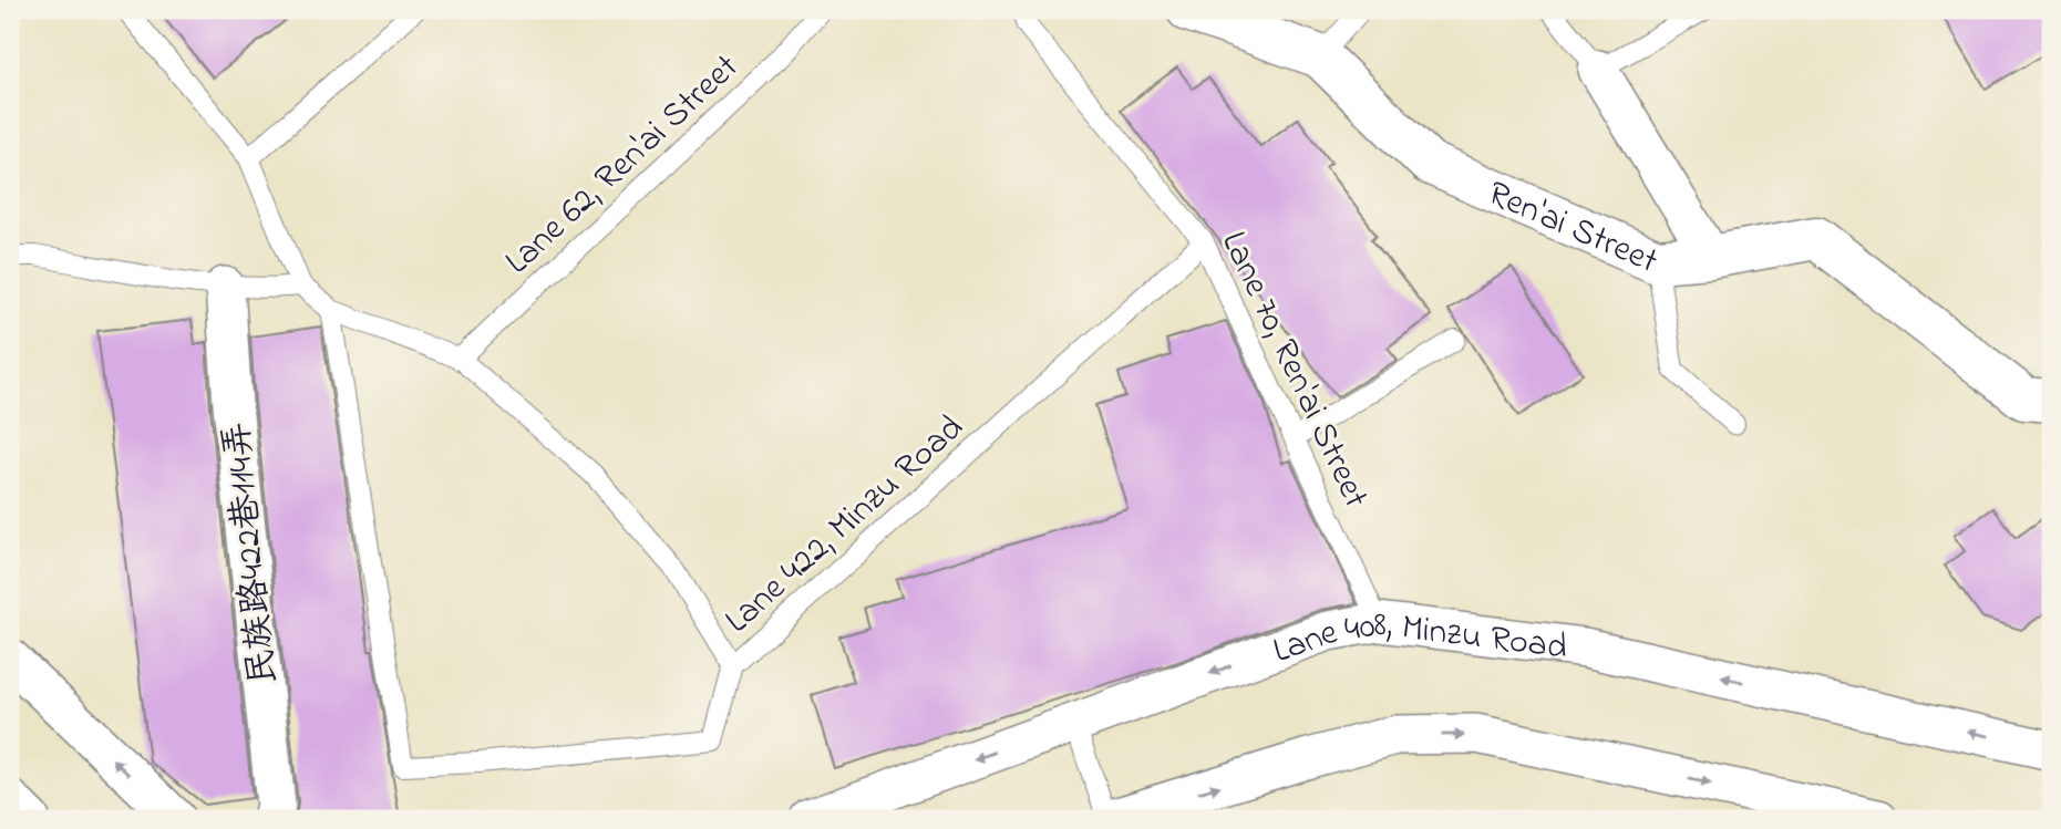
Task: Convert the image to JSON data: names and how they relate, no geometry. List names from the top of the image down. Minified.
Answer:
{"streets":{"street":["Ren'ai Street","民族路422巷114弄","Lane 408, Minzu Road"],"lane":["Lane 62, Ren'ai Street","Lane 70, Ren'ai Street","Lane 422, Minzu Road"]},"crossings":[["Lane 62, Ren'ai Street","Lane 422, Minzu Road"],["Lane 70, Ren'ai Street","Lane 422, Minzu Road"],["Lane 70, Ren'ai Street","Lane 408, Minzu Road"]]}
